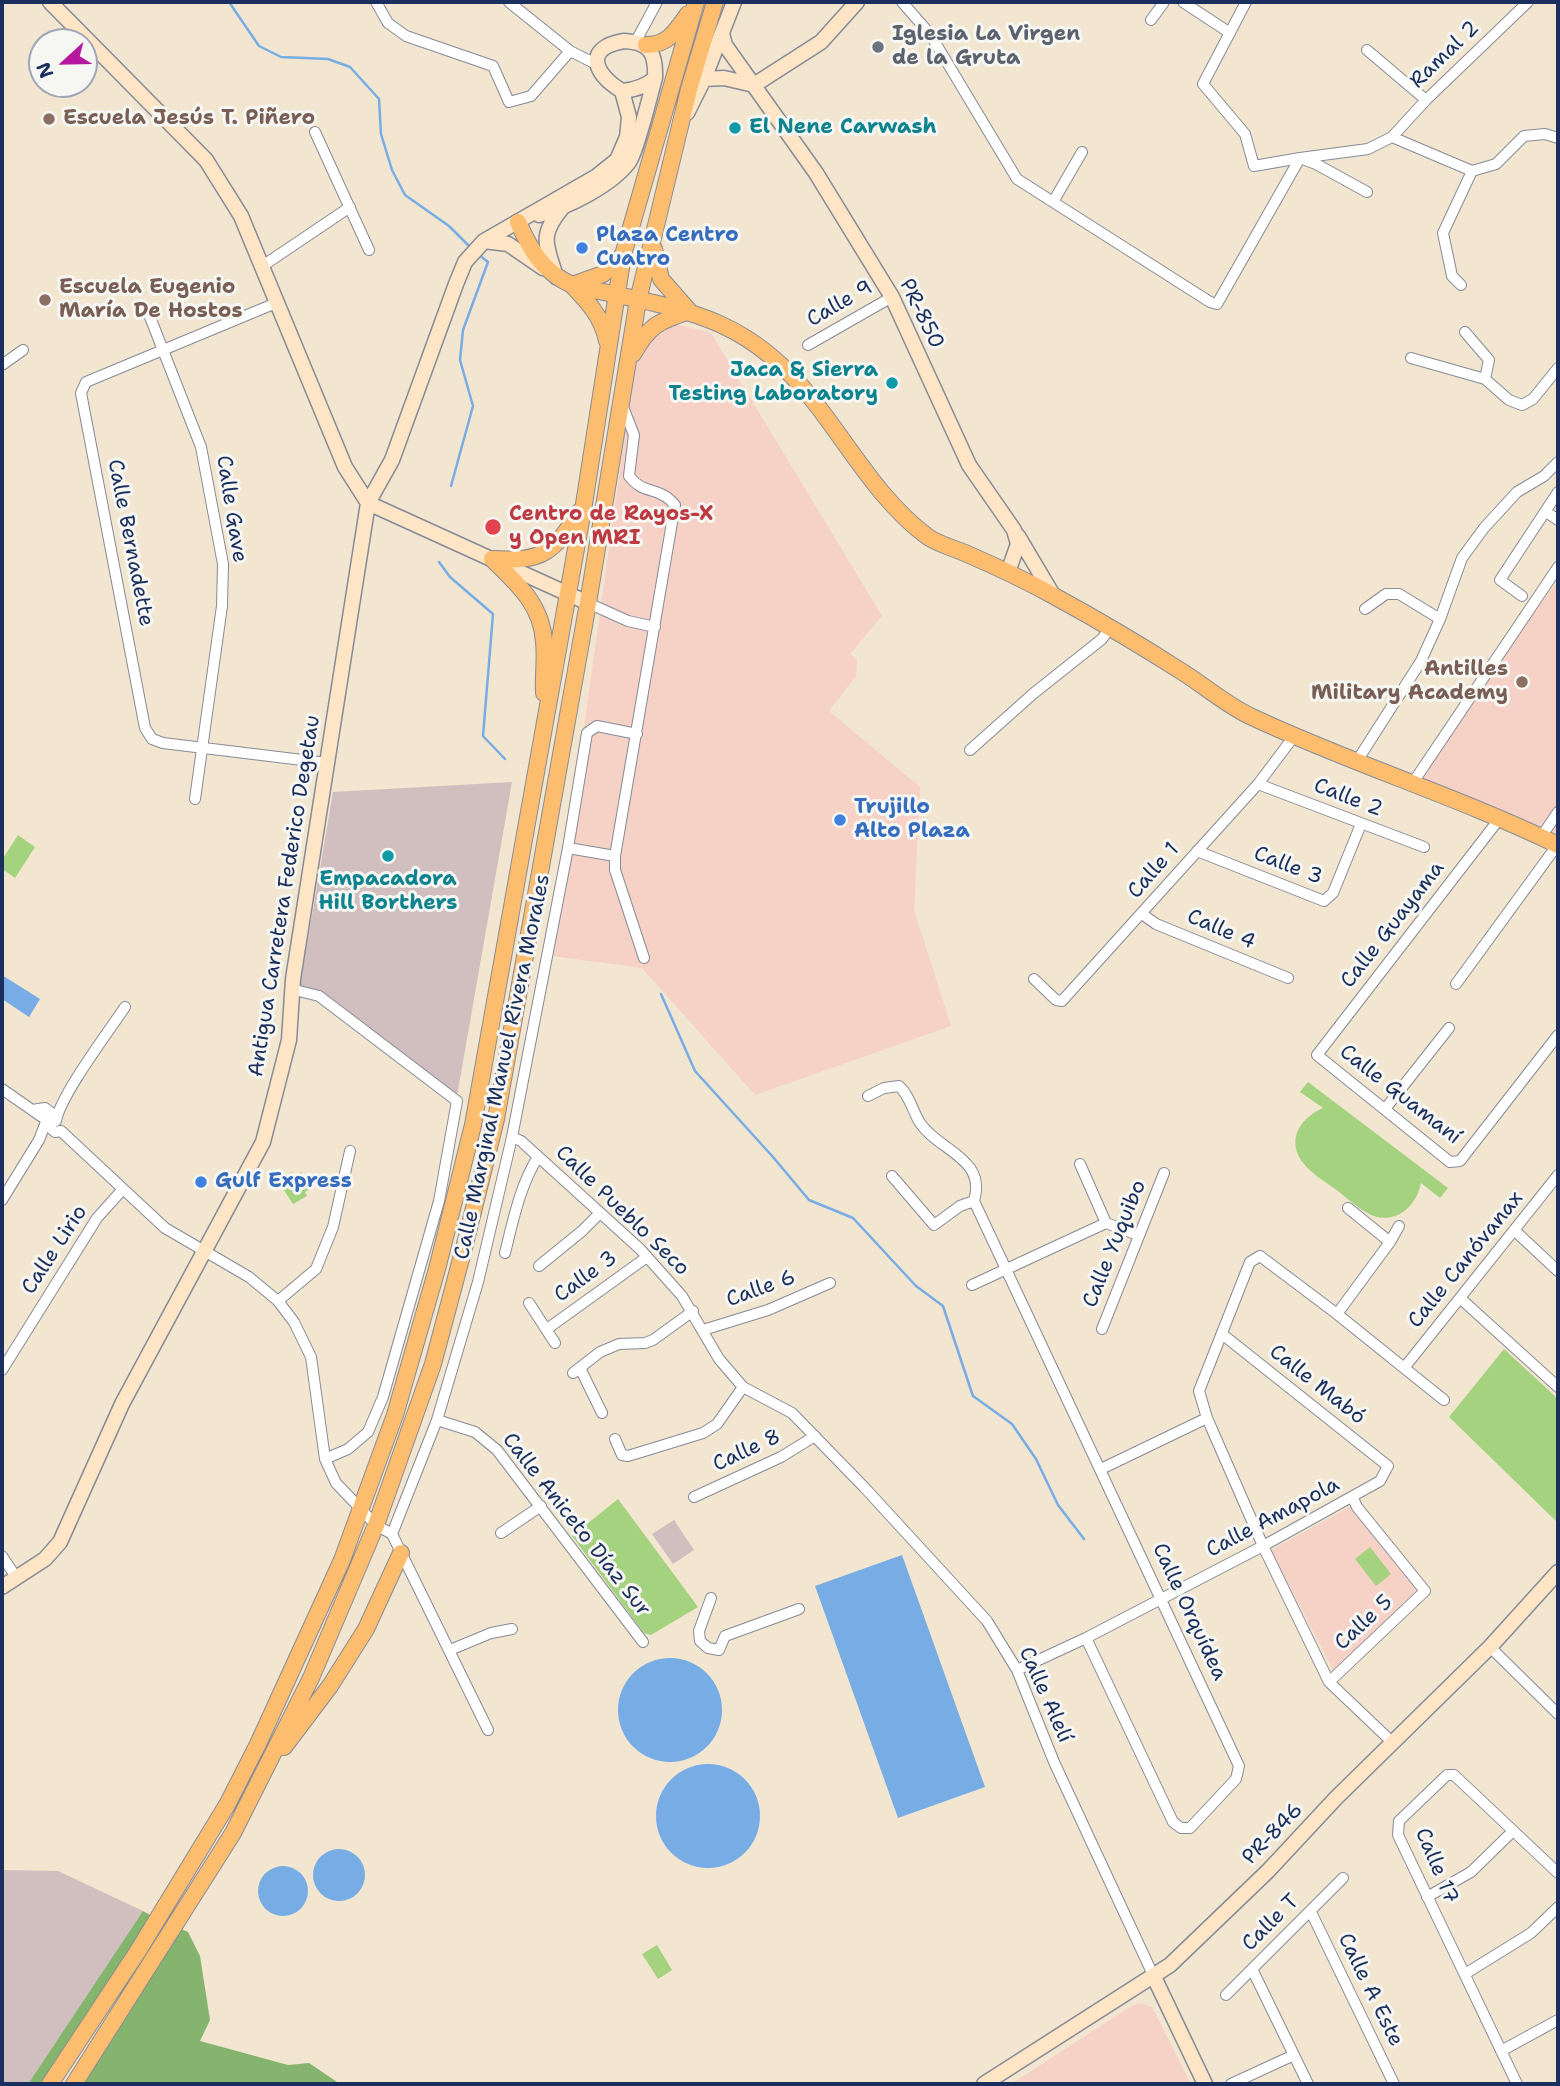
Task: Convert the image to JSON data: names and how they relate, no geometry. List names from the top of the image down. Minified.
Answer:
{"streets":{"street":["Ramal 2","Calle 9","PR-850","Calle Gave","Calle Bernadette","Calle 2","Calle 3","Calle 1","Antigua Carretera Federico Degetau","Calle Guayama","Calle 4","Calle Marginal Manuel Rivera Morales","Calle Guamaní","Calle Pueblo Seco","Calle Yuquibo","Calle Lirio","Calle Canóvanax","Calle 6","Calle Mabó","Calle 8","Calle Amapola","Calle Aniceto Díaz Sur","Calle Orquídea","Calle 5","Calle Alelí","PR-846","Calle 17","Calle T","Calle A Este"]},"crossings":[["Calle 9","PR-850"],["Calle Gave","Calle Bernadette"],["Calle Bernadette","Antigua Carretera Federico Degetau"],["Calle 2","Calle 3"],["Calle 2","Calle 1"],["Calle 3","Calle 1"],["Calle 3","Calle Pueblo Seco"],["Calle 1","Calle 4"],["Calle Guayama","Calle Guamaní"],["Calle Marginal Manuel Rivera Morales","Calle Pueblo Seco"],["Calle Marginal Manuel Rivera Morales","Calle Aniceto Díaz Sur"],["Calle Pueblo Seco","Calle 6"],["Calle Pueblo Seco","Calle 8"],["Calle Pueblo Seco","Calle Alelí"],["Calle Mabó","Calle Amapola"],["Calle 8","Calle Alelí"],["Calle Amapola","Calle Orquídea"],["Calle Amapola","Calle 5"],["Calle Amapola","Calle Alelí"],["Calle Alelí","PR-846"],["Calle T","Calle A Este"]],"places":["Iglesia La Virgen de la Gruta","Escuela Jesús T. Piñero","El Nene Carwash","Plaza Centro Cuatro","Escuela Eugenio María De Hostos","Jaca & Sierra Testing Laboratory","Centro de Rayos-X y Open MRI","Antilles Military Academy","Trujillo Alto Plaza","Empacadora Hill Borthers","Gulf Express"],"north":"left"}
